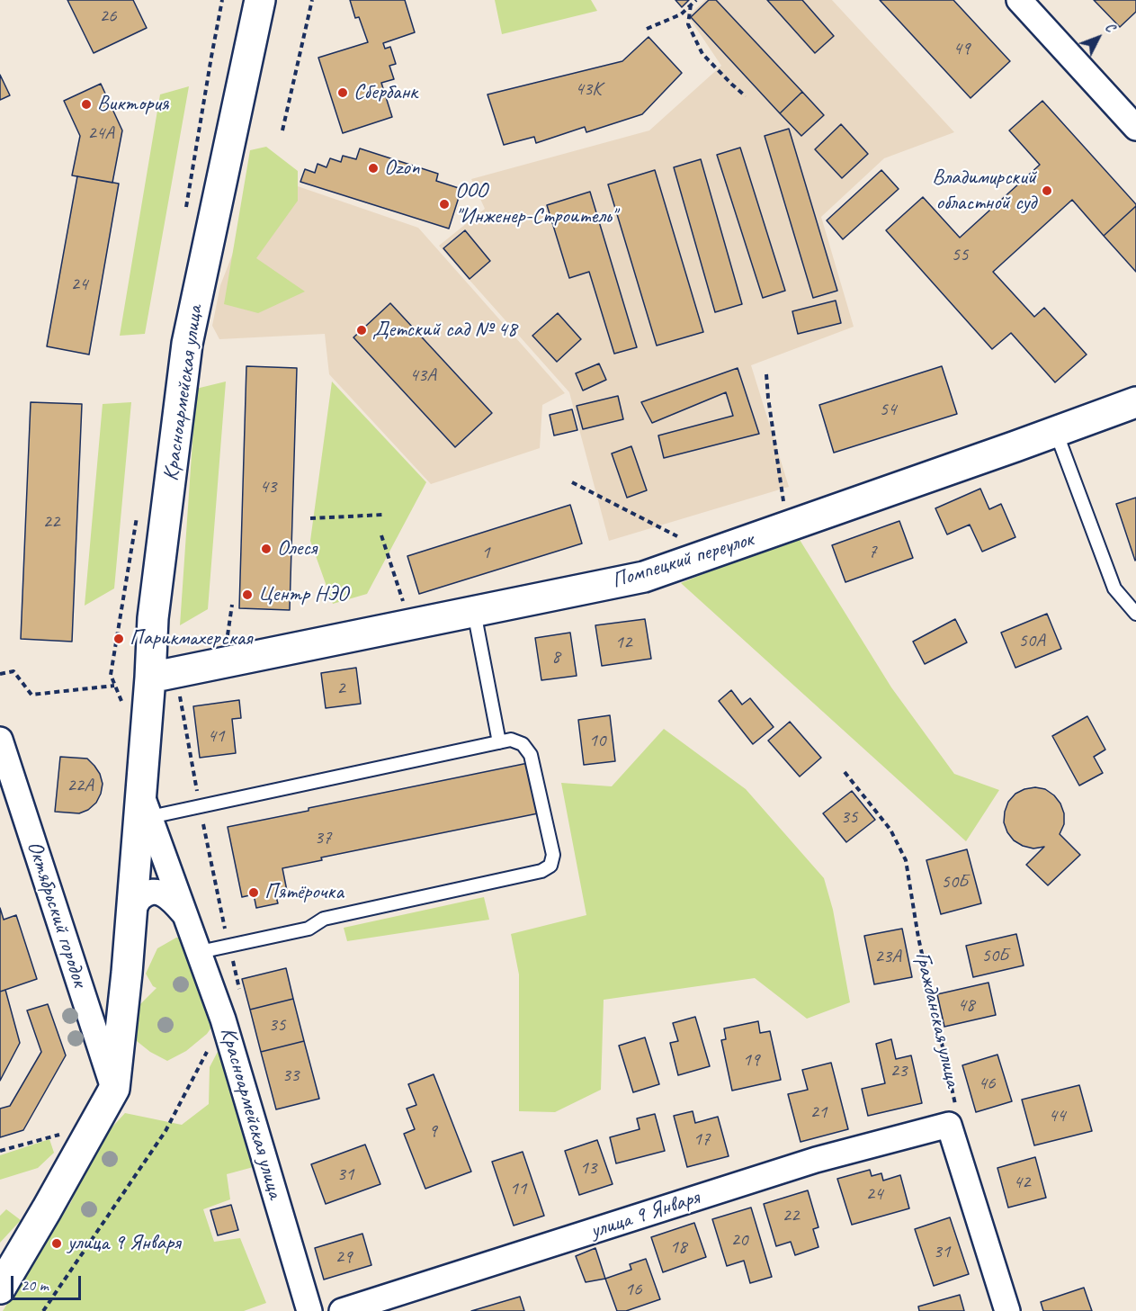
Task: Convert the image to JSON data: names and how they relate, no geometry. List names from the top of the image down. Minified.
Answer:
{"streets":{"street":["Красноармейская улица","Помпецкий переулок","Октябрьский городок","улица 9 Января"],"path":["Гражданская улица"]},"crossings":[["Красноармейская улица","Помпецкий переулок"],["Красноармейская улица","Октябрьский городок"],["Гражданская улица","улица 9 Января"]],"places":["Сбербанк","Виктория","Ozon","Владимирский областной суд","ООО \"Инженер-Строитель\"","Детский сад № 48","Олеся","Центр НЭО","Парикмахерская","Пятёрочка","улица 9 Января"],"house_numbers":["26","49","43К","24А","55","24","43А","54","43","22","7","1","50А","12","8","2","41","10","22А","35","37","50Б","50Б","23А","48","35","19","23","33","46","21","44","9","17","13","31","42","11","24","22","20","18","31","29","16"],"scale_bar":"20 m","north":"top right"}
